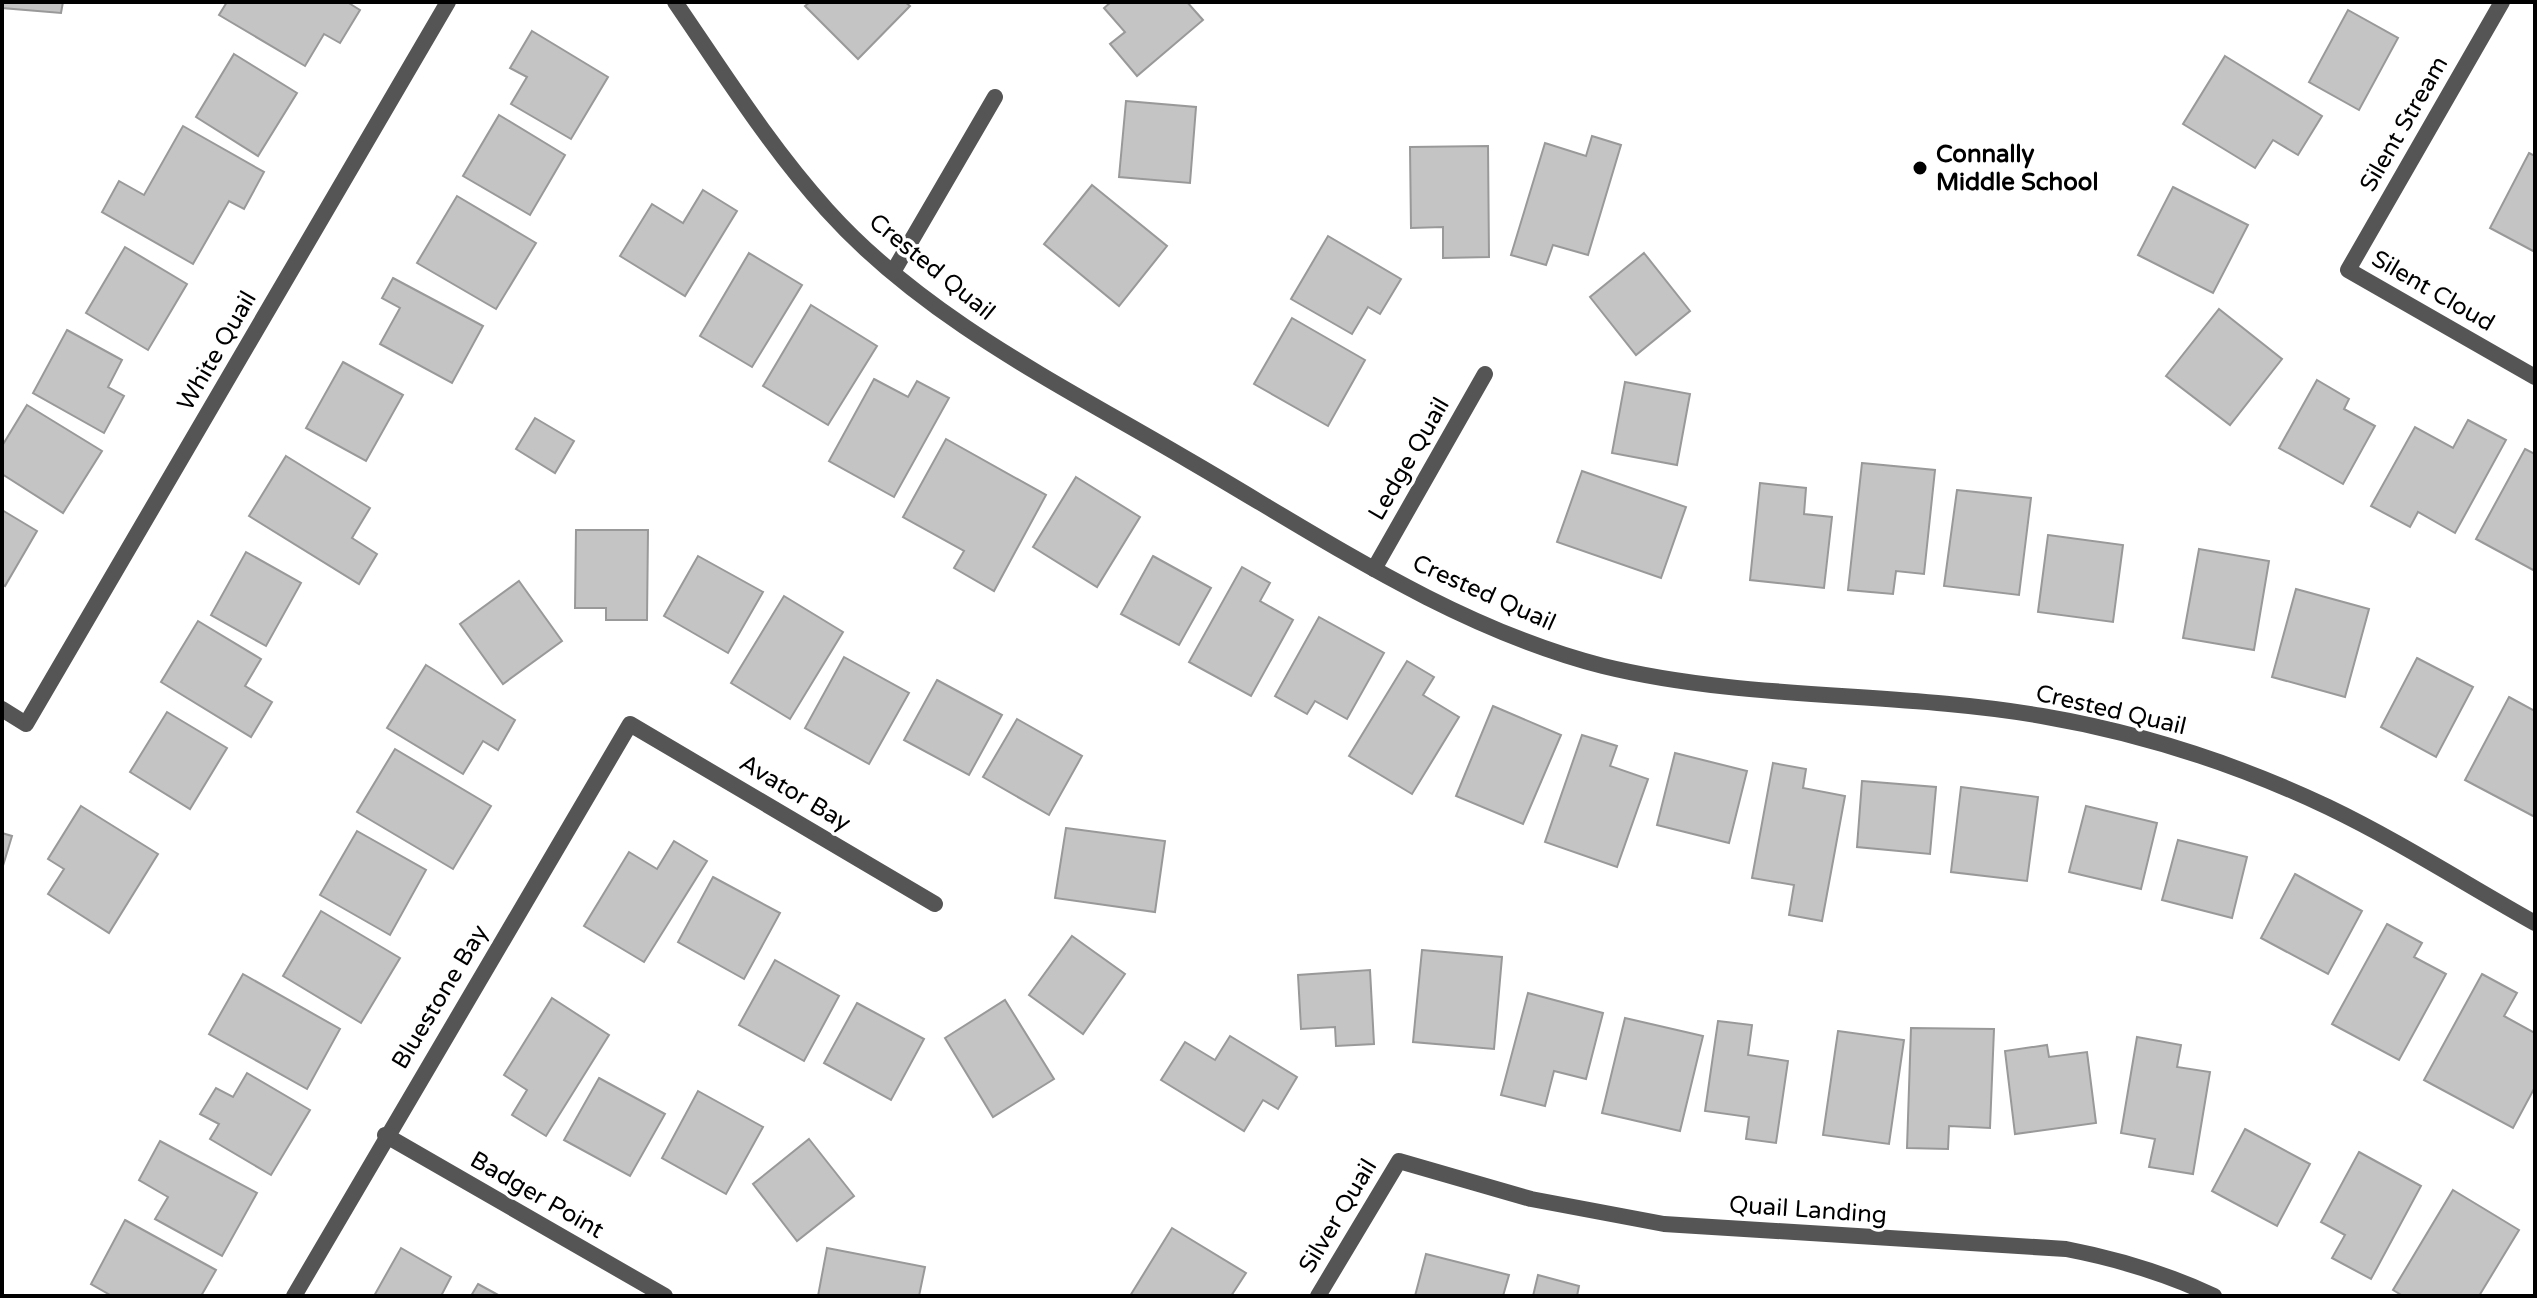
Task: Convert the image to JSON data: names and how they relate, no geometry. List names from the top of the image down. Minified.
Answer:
{"streets":{"street":["Silent Stream","Crested Quail","Silent Cloud","White Quail","Ledge Quail","Avator Bay","Bluestone Bay","Badger Point","Quail Landing","Silver Quail"]},"crossings":[["Silent Stream","Silent Cloud"],["Crested Quail","Ledge Quail"],["Avator Bay","Bluestone Bay"],["Bluestone Bay","Badger Point"],["Quail Landing","Silver Quail"]],"places":["Connally Middle School"]}
